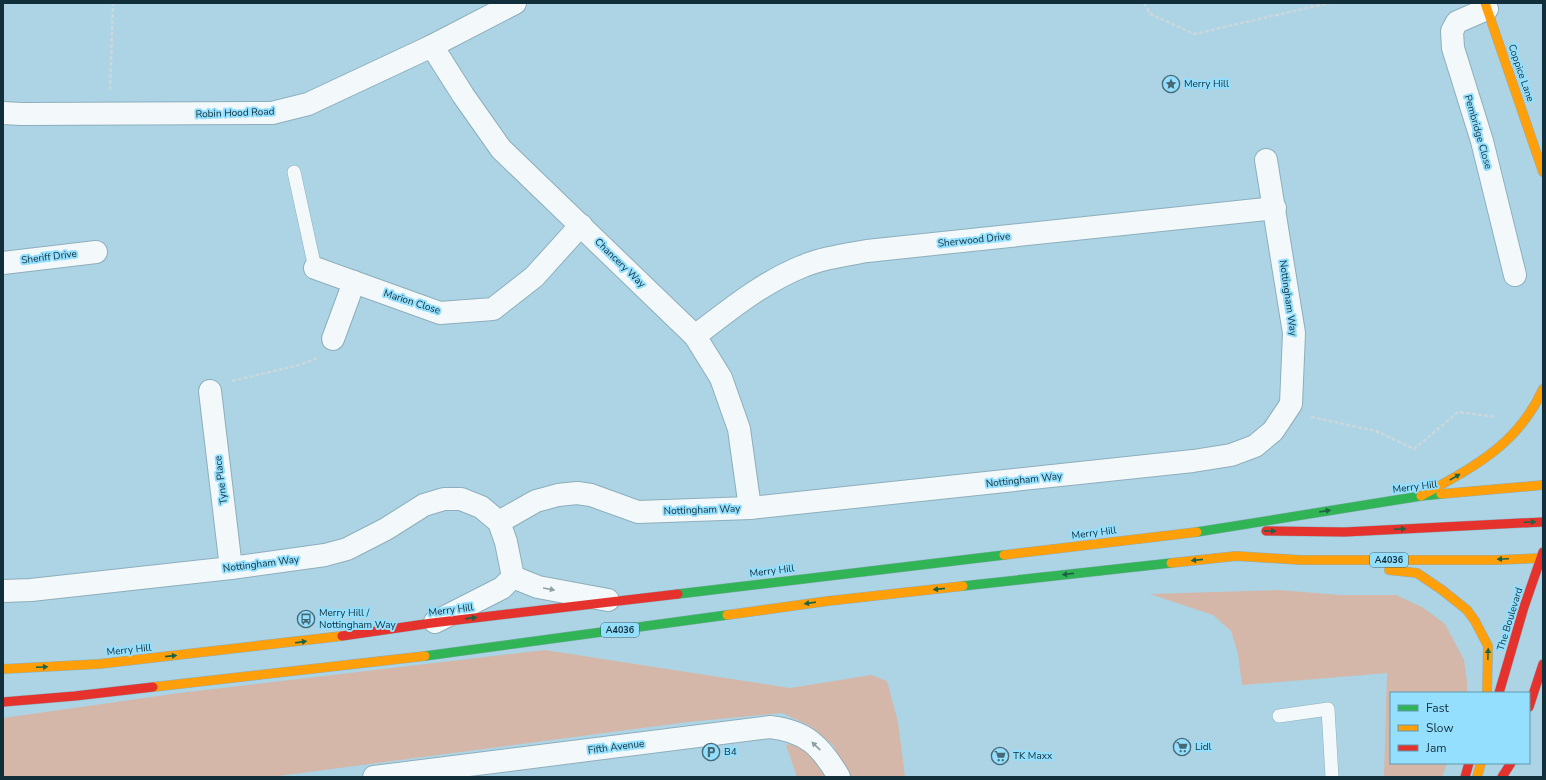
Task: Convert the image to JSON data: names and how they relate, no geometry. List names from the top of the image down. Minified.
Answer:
{"streets":{"main road":["Coppice Lane","Merry Hill","A4036","The Boulevard"],"street":["Robin Hood Road","Pembridge Close","Sherwood Drive","Sheriff Drive","Chancery Way","Nottingham Way","Marion Close","Tyne Place","Fifth Avenue"]},"crossings":[["Coppice Lane","Pembridge Close"],["Robin Hood Road","Chancery Way"],["Sherwood Drive","Chancery Way"],["Sherwood Drive","Nottingham Way"],["Chancery Way","Nottingham Way"],["Chancery Way","Marion Close"],["Nottingham Way","Tyne Place"],["A4036","The Boulevard"]],"one_way":["Fifth Avenue"],"places":{"place":["Merry Hill"],"bus stop":["Merry Hill / Nottingham Way"],"supermarket":["Lidl","TK Maxx"],"parking":["B4"]},"legend":["Fast","Slow","Jam"]}
